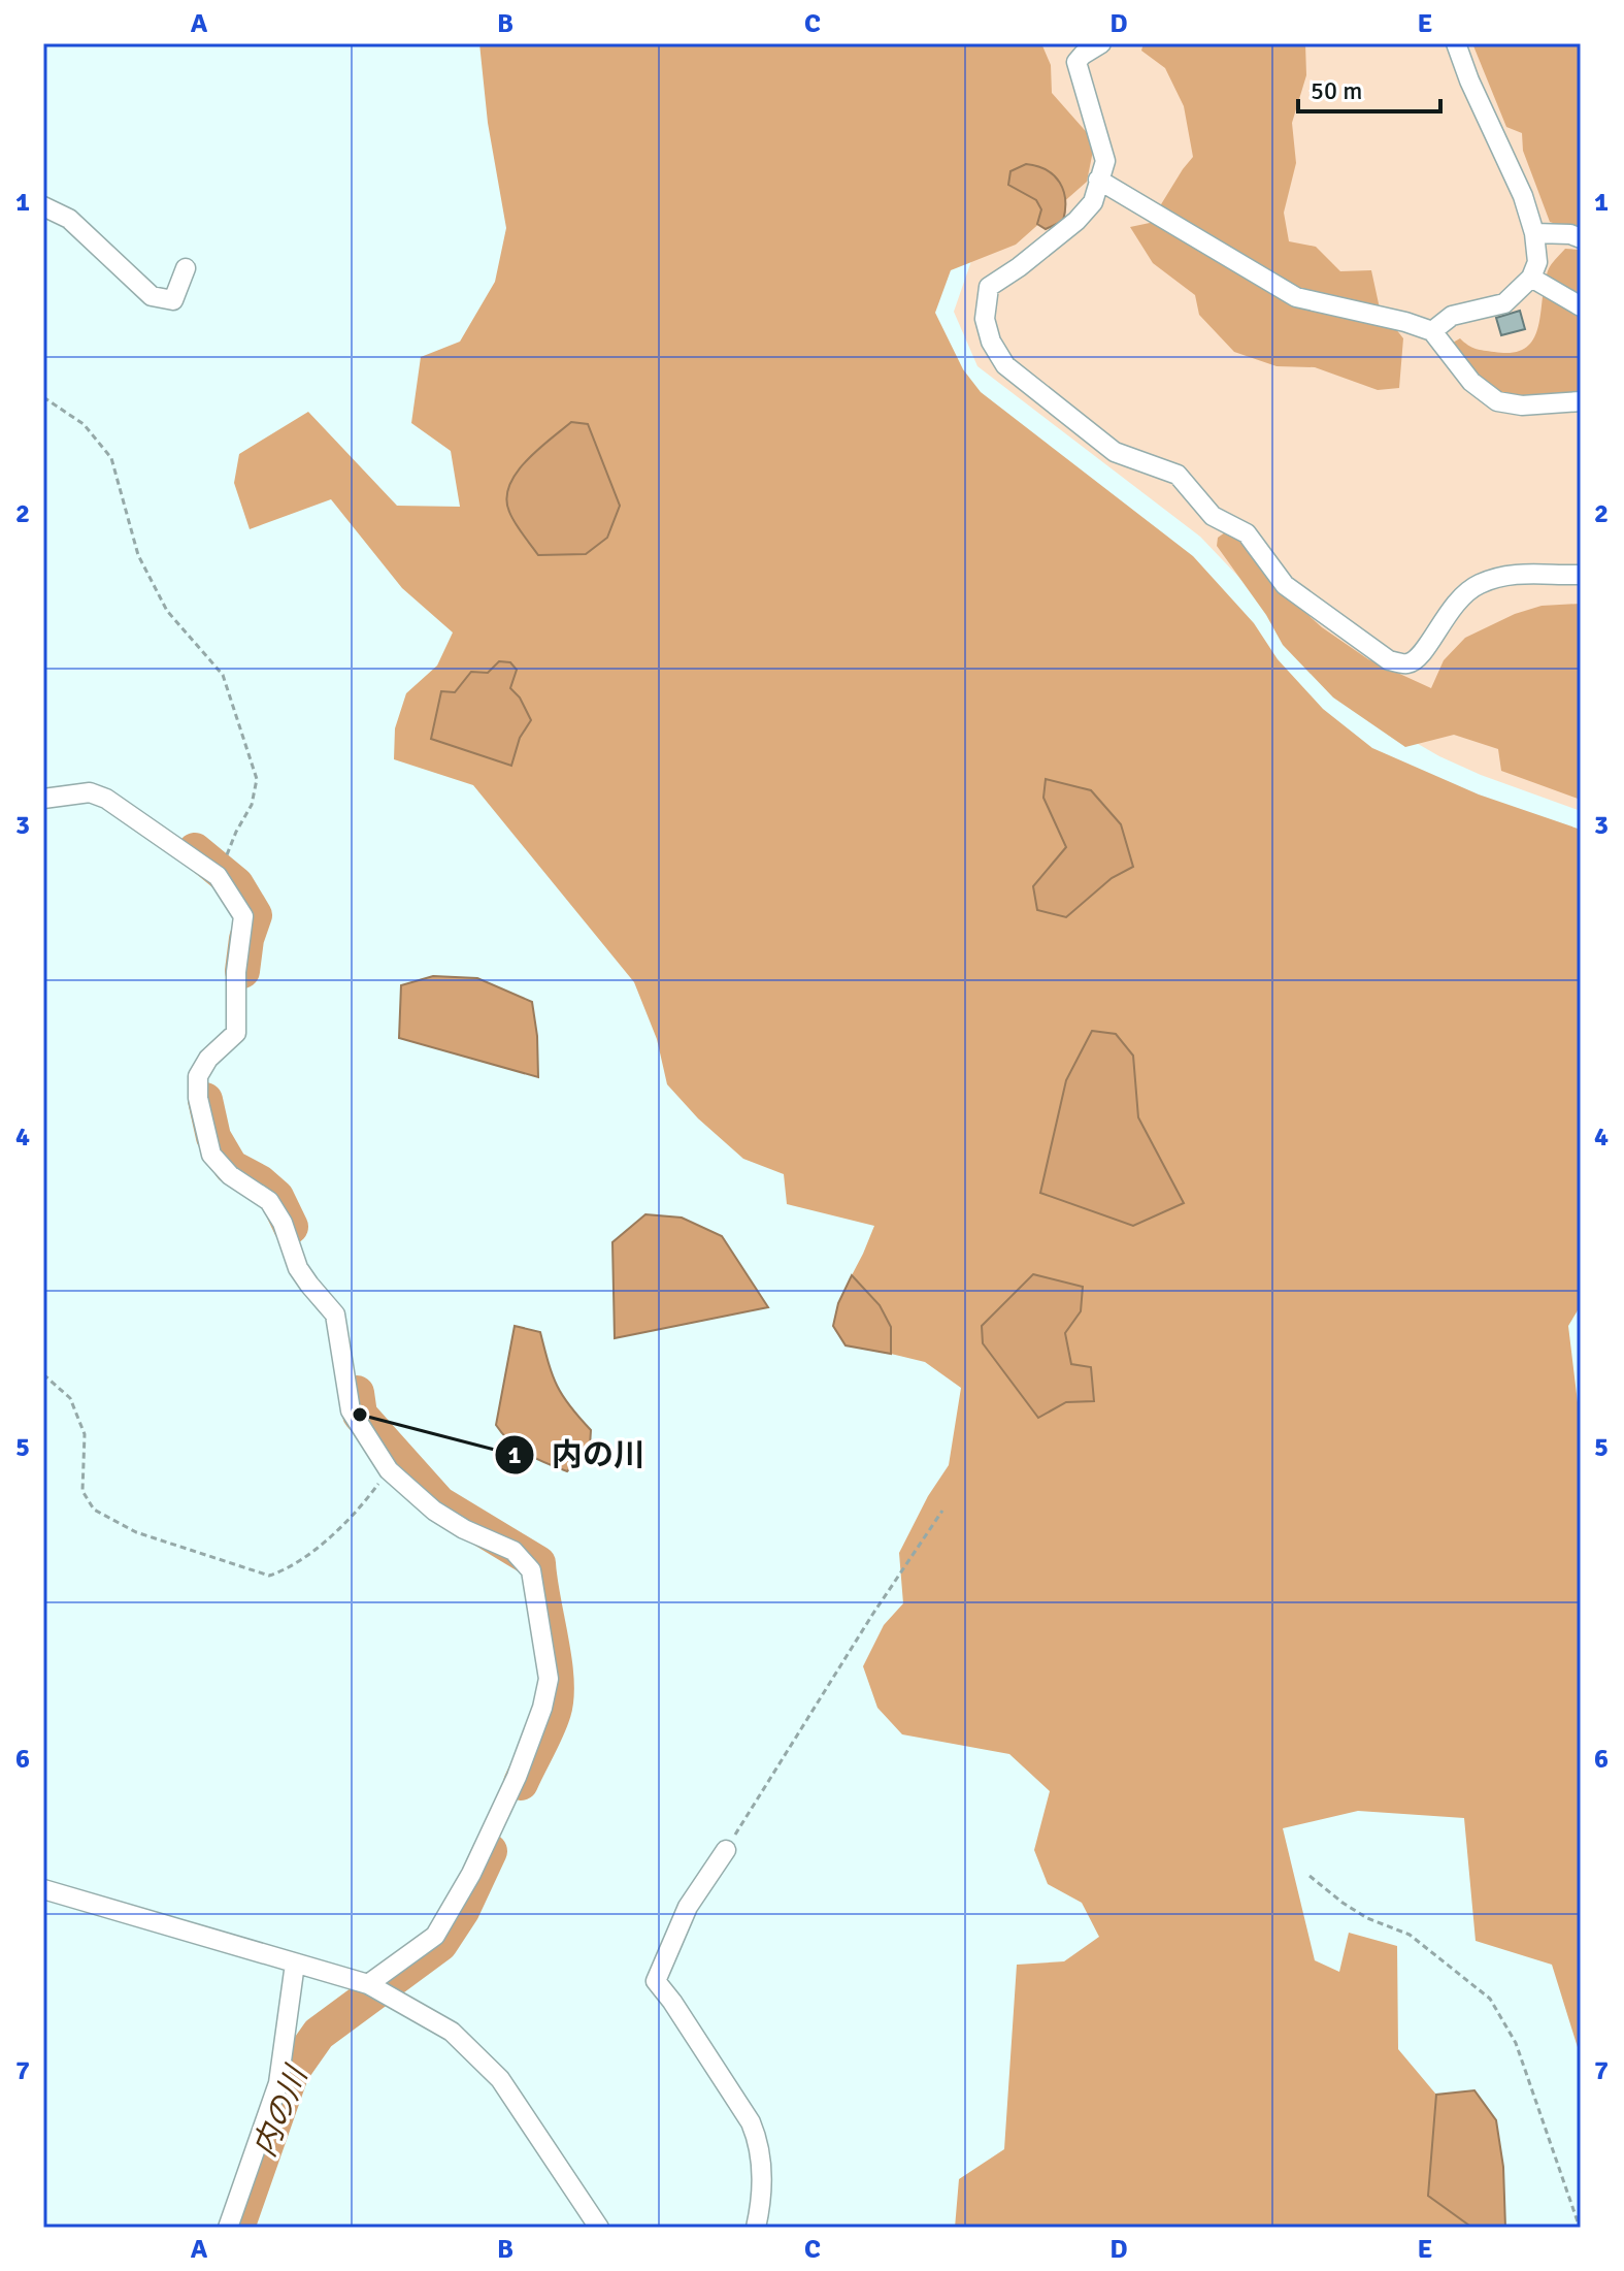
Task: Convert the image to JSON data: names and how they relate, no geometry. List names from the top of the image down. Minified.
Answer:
{"water":["内の川"],"places":["内の川"],"scale_bar":"50 m","grid":{"columns":["A","B","C","D","E"],"rows":["1","2","3","4","5","6","7"]}}
